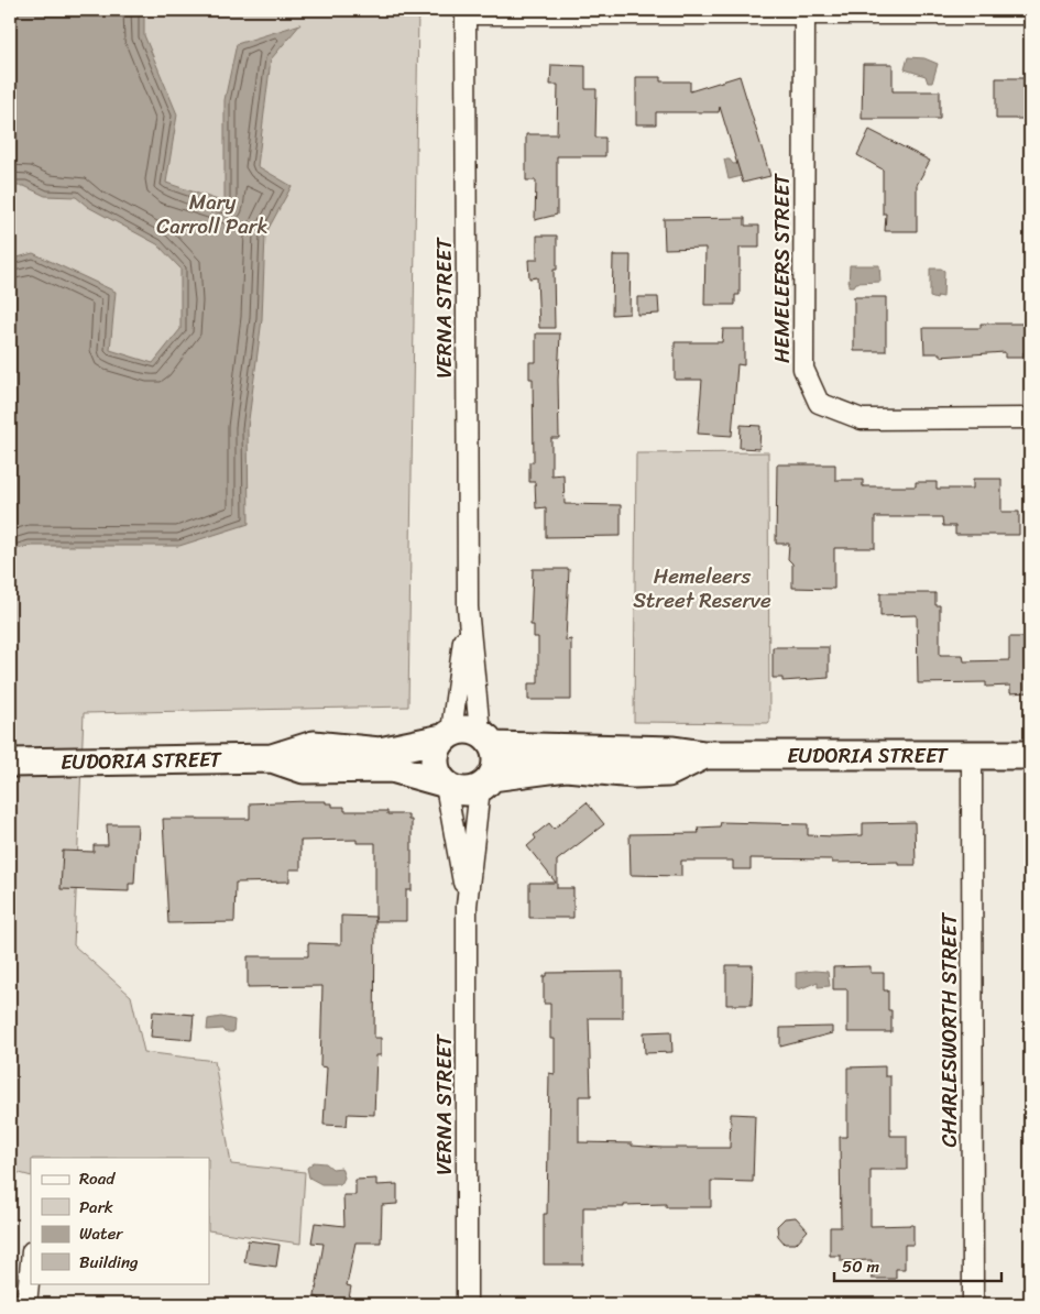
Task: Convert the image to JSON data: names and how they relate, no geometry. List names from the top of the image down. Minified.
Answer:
{"streets":{"street":["HEMELEERS STREET","VERNA STREET","EUDORIA STREET","CHARLESWORTH STREET"]},"crossings":[["VERNA STREET","EUDORIA STREET"],["EUDORIA STREET","CHARLESWORTH STREET"]],"parks":["Mary Carroll Park","Hemeleers Street Reserve"],"legend":["Road","Park","Water","Building"],"scale_bar":"50 m"}
